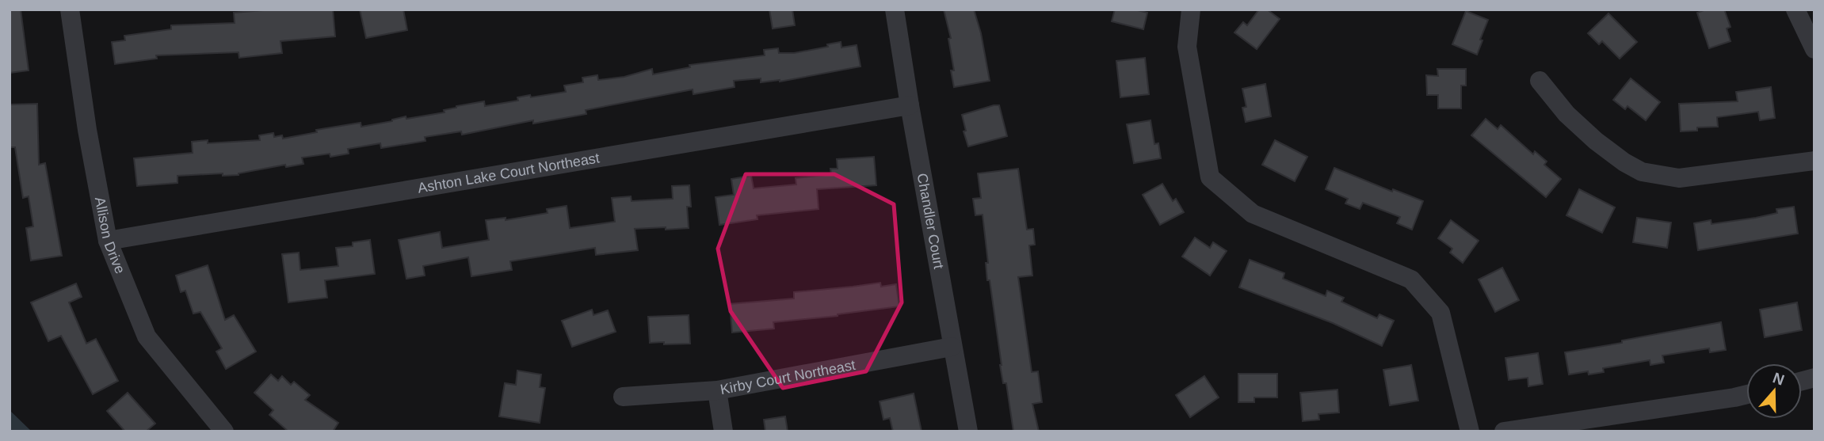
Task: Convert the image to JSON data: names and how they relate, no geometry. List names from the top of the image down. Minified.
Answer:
{"streets":{"street":["Ashton Lake Court Northeast","Chandler Court","Allison Drive","Kirby Court Northeast"]},"crossings":[["Ashton Lake Court Northeast","Chandler Court"],["Ashton Lake Court Northeast","Allison Drive"],["Chandler Court","Kirby Court Northeast"]],"north":"top"}
